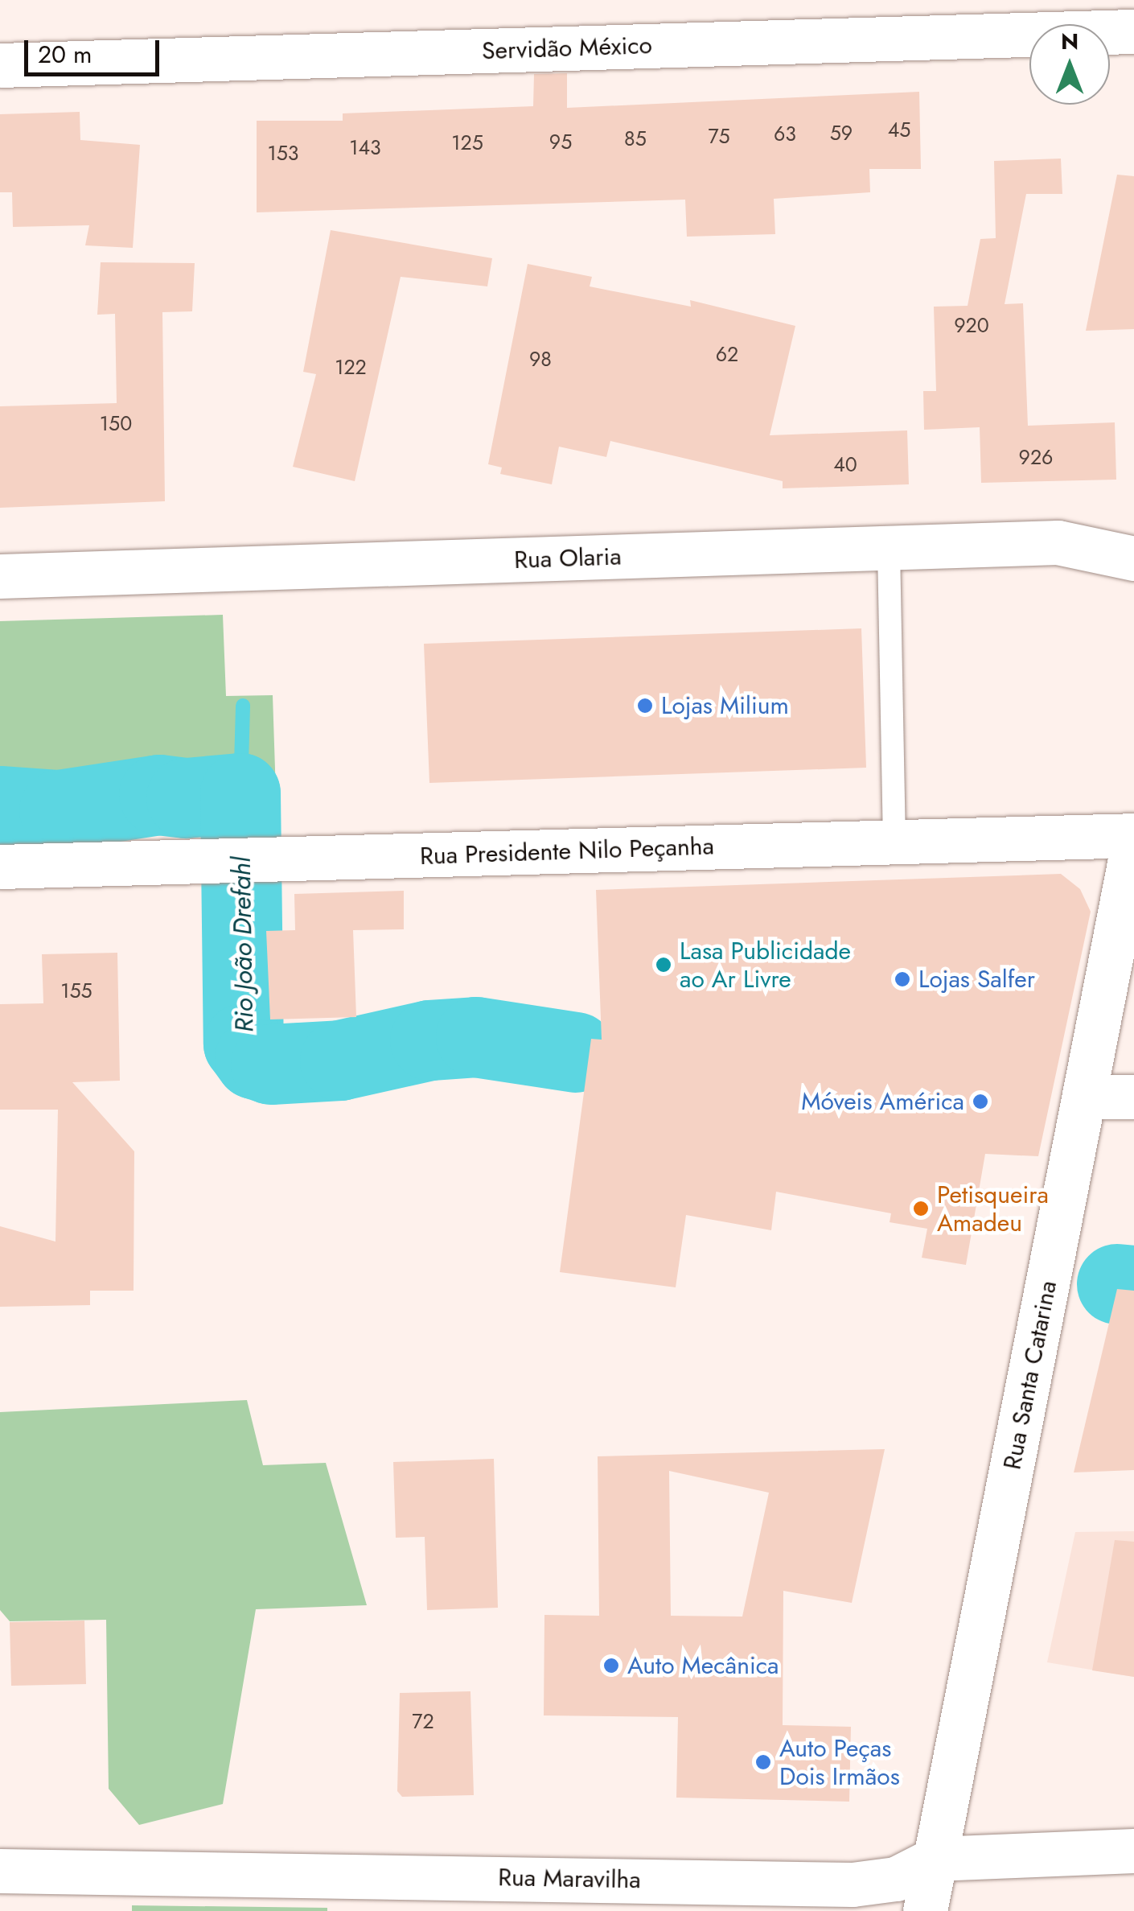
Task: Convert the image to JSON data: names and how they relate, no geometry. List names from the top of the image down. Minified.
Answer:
{"streets":{"street":["Servidão México","Rua Olaria","Rua Presidente Nilo Peçanha","Rua Santa Catarina","Rua Maravilha"]},"crossings":[["Rua Presidente Nilo Peçanha","Rua Santa Catarina"],["Rua Santa Catarina","Rua Maravilha"]],"water":["Rio João Drefahl"],"places":["Lojas Milium","Lasa Publicidade ao Ar Livre","Lojas Salfer","Móveis América","Petisqueira Amadeu","Auto Mecânica","Auto Peças Dois Irmãos"],"house_numbers":["45","59","63","75","85","95","125","143","153","920","62","98","122","150","926","40","155","72"],"scale_bar":"20 m","north":"top"}
